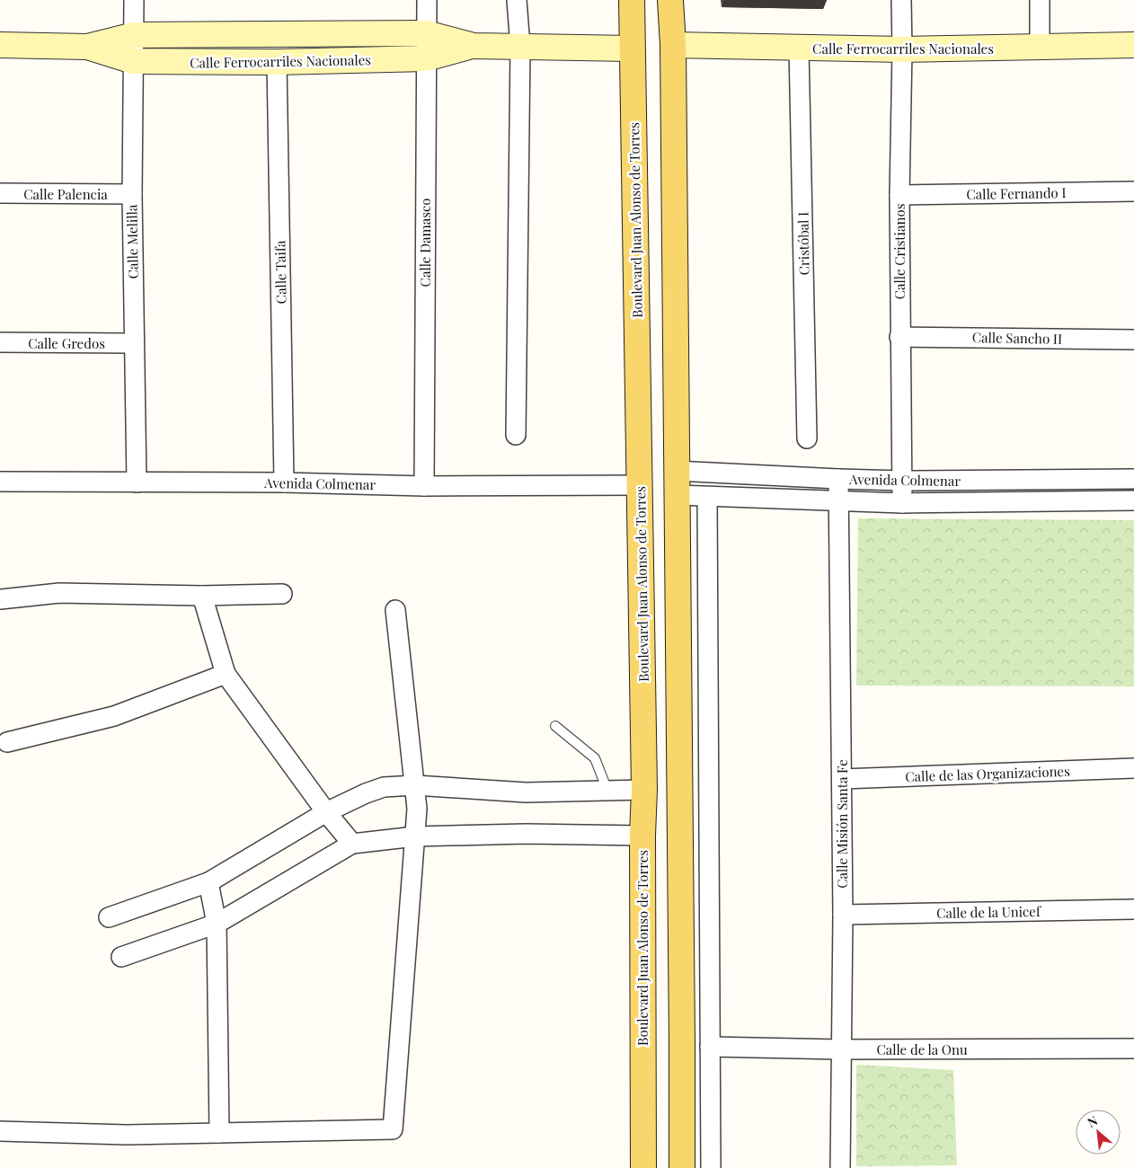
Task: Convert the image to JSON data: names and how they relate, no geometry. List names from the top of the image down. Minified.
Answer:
{"streets":{"main road":["Boulevard Juan Alonso de Torres"],"street":["Calle Ferrocarriles Nacionales","Calle Fernando I","Calle Palencia","Calle Melilla","Calle Damasco","Cristóbal I","Calle Cristianos","Calle Taifa","Calle Sancho II","Calle Gredos","Avenida Colmenar","Calle de las Organizaciones","Calle Misión Santa Fe","Calle de la Unicef","Calle de la Onu"]},"crossings":[["Calle Ferrocarriles Nacionales","Boulevard Juan Alonso de Torres"],["Calle Ferrocarriles Nacionales","Calle Melilla"],["Calle Ferrocarriles Nacionales","Calle Damasco"],["Calle Ferrocarriles Nacionales","Cristóbal I"],["Calle Ferrocarriles Nacionales","Calle Cristianos"],["Calle Ferrocarriles Nacionales","Calle Taifa"],["Calle Fernando I","Calle Cristianos"],["Calle Palencia","Calle Melilla"],["Boulevard Juan Alonso de Torres","Avenida Colmenar"],["Calle Melilla","Calle Gredos"],["Calle Melilla","Avenida Colmenar"],["Calle Damasco","Avenida Colmenar"],["Calle Cristianos","Calle Sancho II"],["Calle Cristianos","Avenida Colmenar"],["Calle Taifa","Avenida Colmenar"],["Avenida Colmenar","Calle Misión Santa Fe"],["Calle de las Organizaciones","Calle Misión Santa Fe"],["Calle Misión Santa Fe","Calle de la Unicef"],["Calle Misión Santa Fe","Calle de la Onu"]],"north":"top left"}
